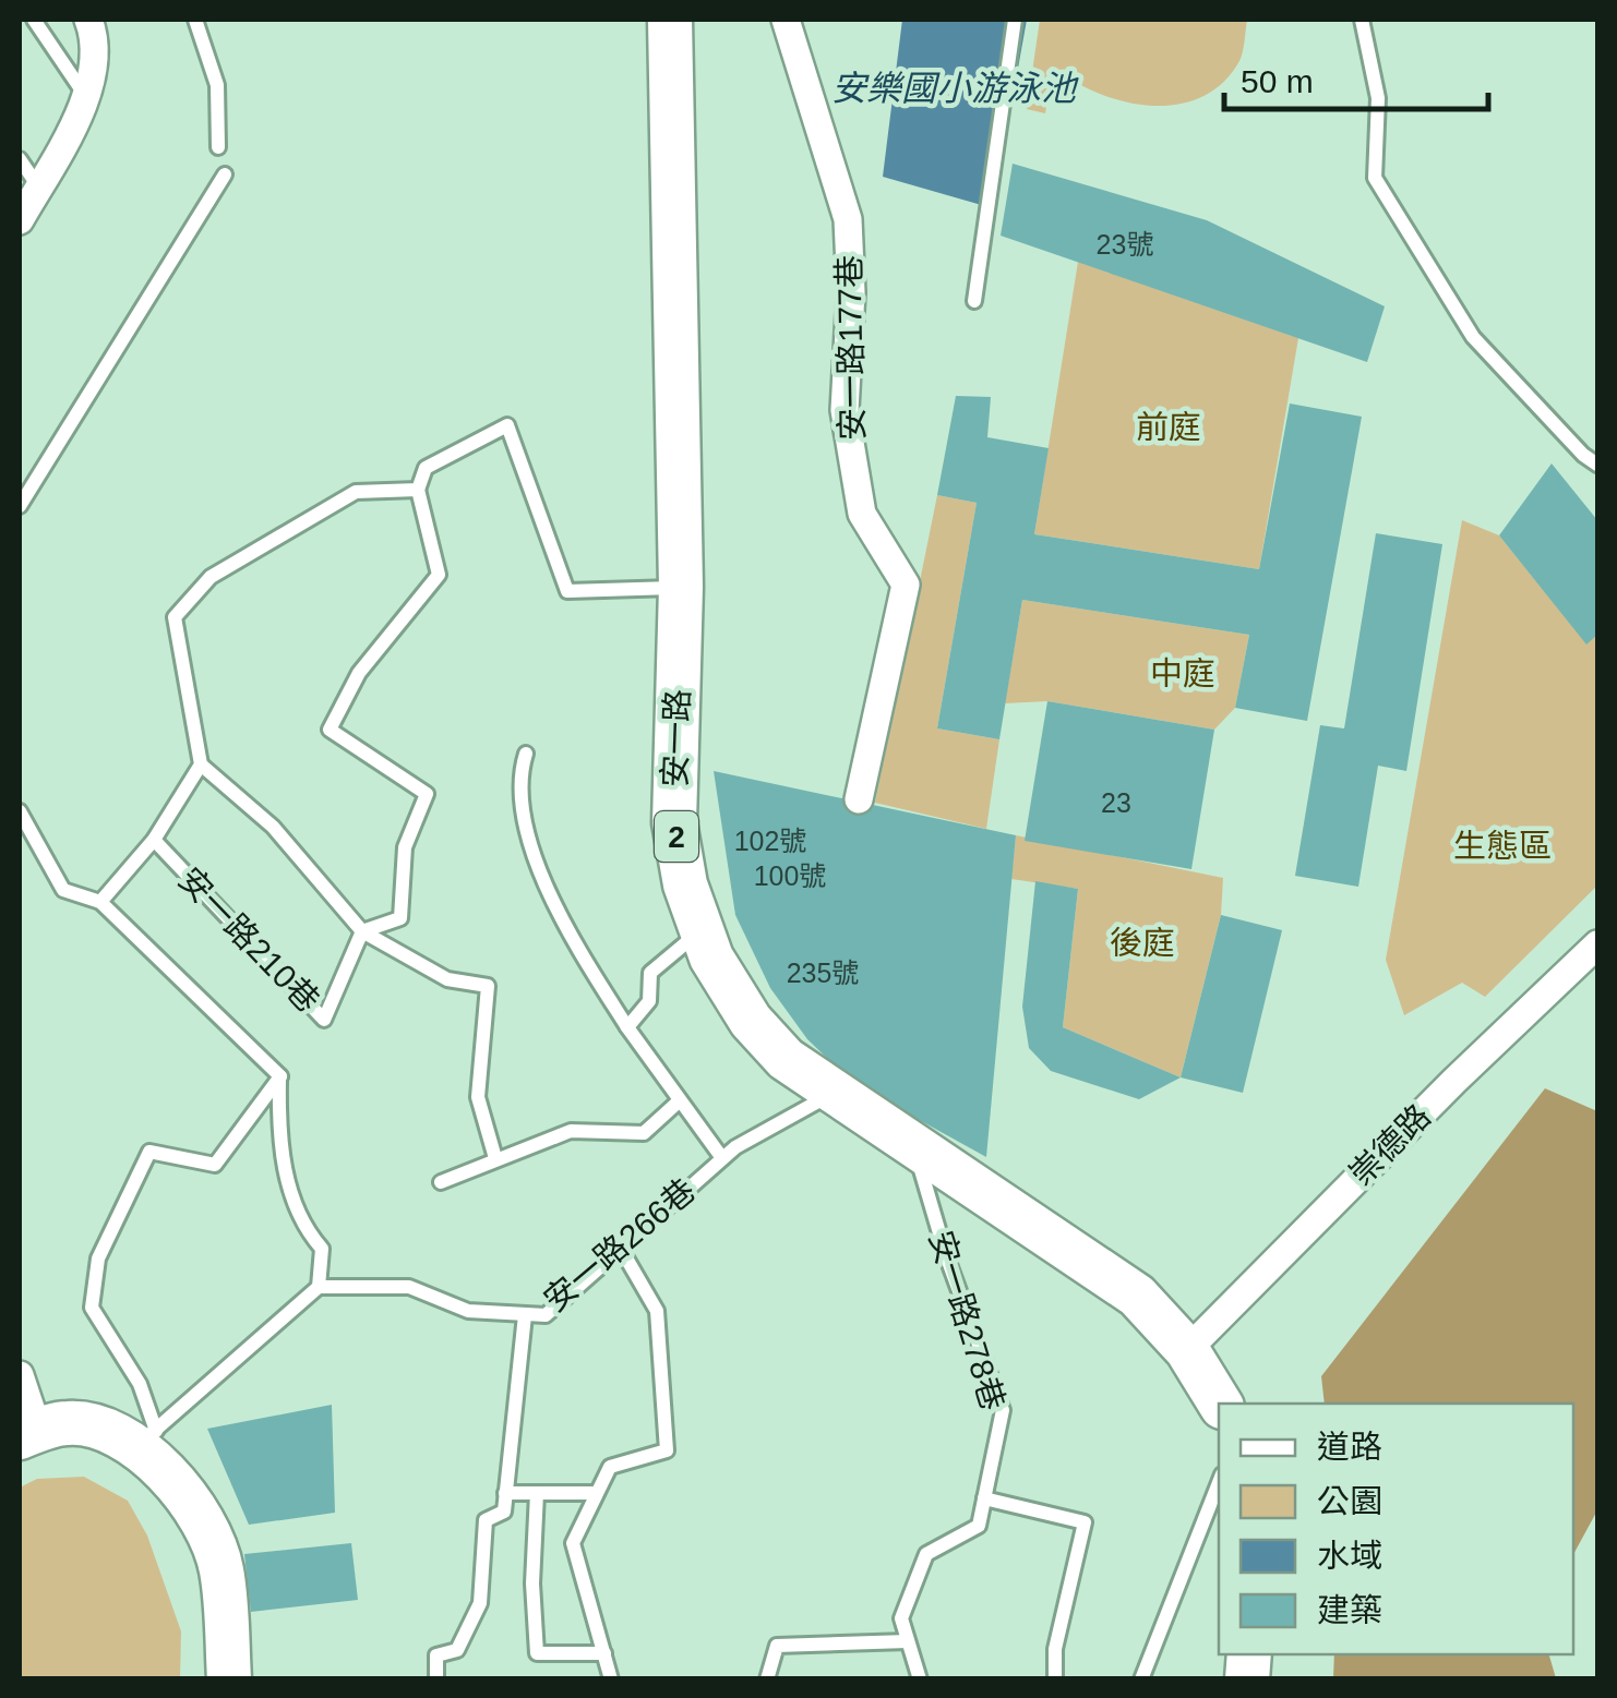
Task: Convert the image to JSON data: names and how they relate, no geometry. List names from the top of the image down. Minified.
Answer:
{"streets":{"main road":["安一路","2"],"street":["安一路177巷","崇德路"],"lane":["安一路210巷","安一路266巷","安一路278巷"]},"crossings":[["安一路","崇德路"],["安一路","安一路266巷"],["安一路","安一路278巷"]],"water":["安樂國小游泳池"],"parks":["前庭","中庭","生態區","後庭"],"house_numbers":["23號","23","102號","100號","235號"],"legend":["道路","公園","水域","建築"],"scale_bar":"50 m"}
